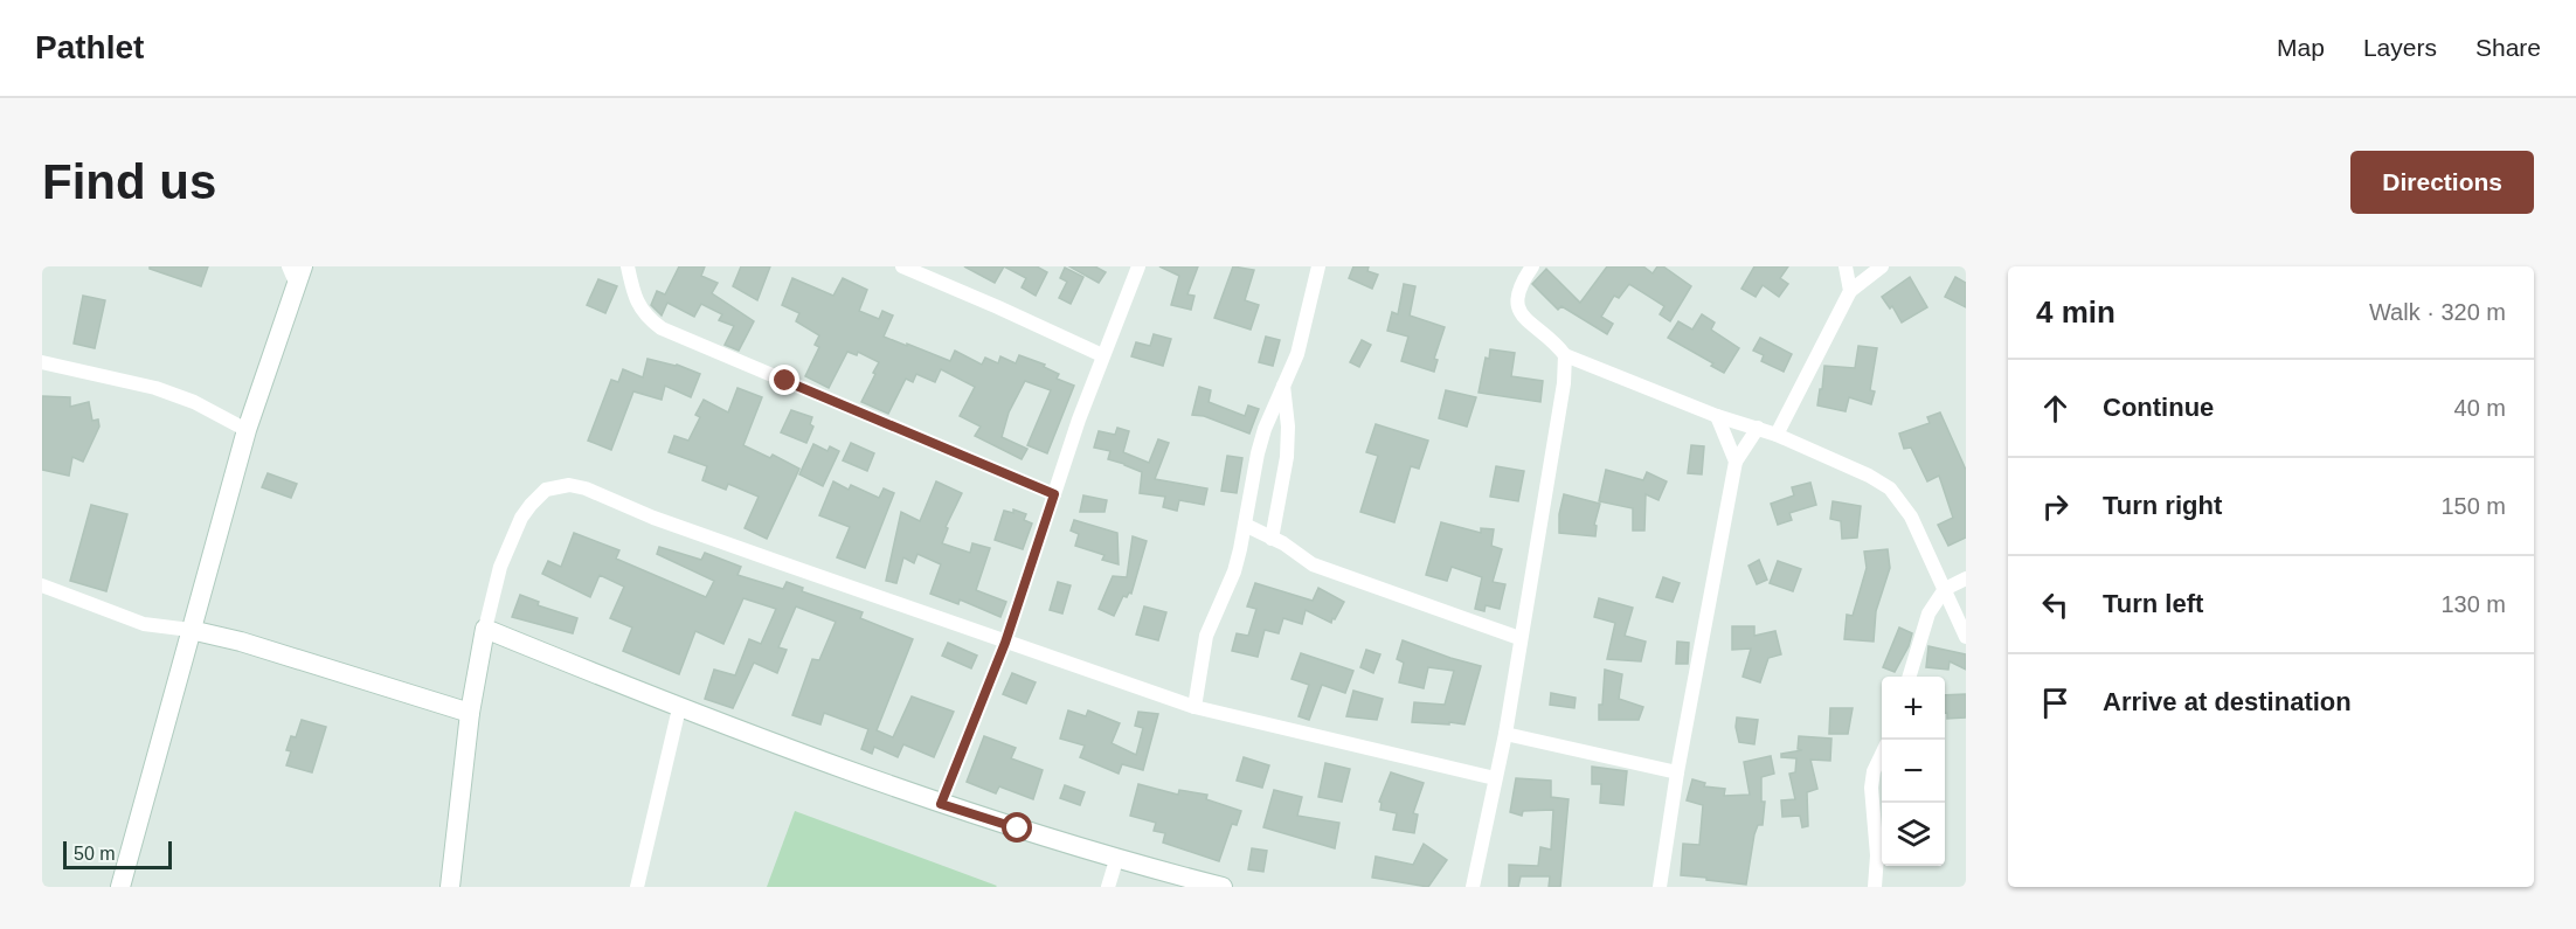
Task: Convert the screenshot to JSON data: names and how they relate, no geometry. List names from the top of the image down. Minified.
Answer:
{"scale_bar":"50 m","page":{"header":"Pathlet","nav":["Map","Layers","Share"],"buttons":"Directions","title":"Find us","heading":["4 min","Walk · 320 m"],"list":[["Continue","40 m"],["Turn right","150 m"],["Turn left","130 m"],"Arrive at destination"],"map_buttons":["+","−"],"scale":"50 m"}}
